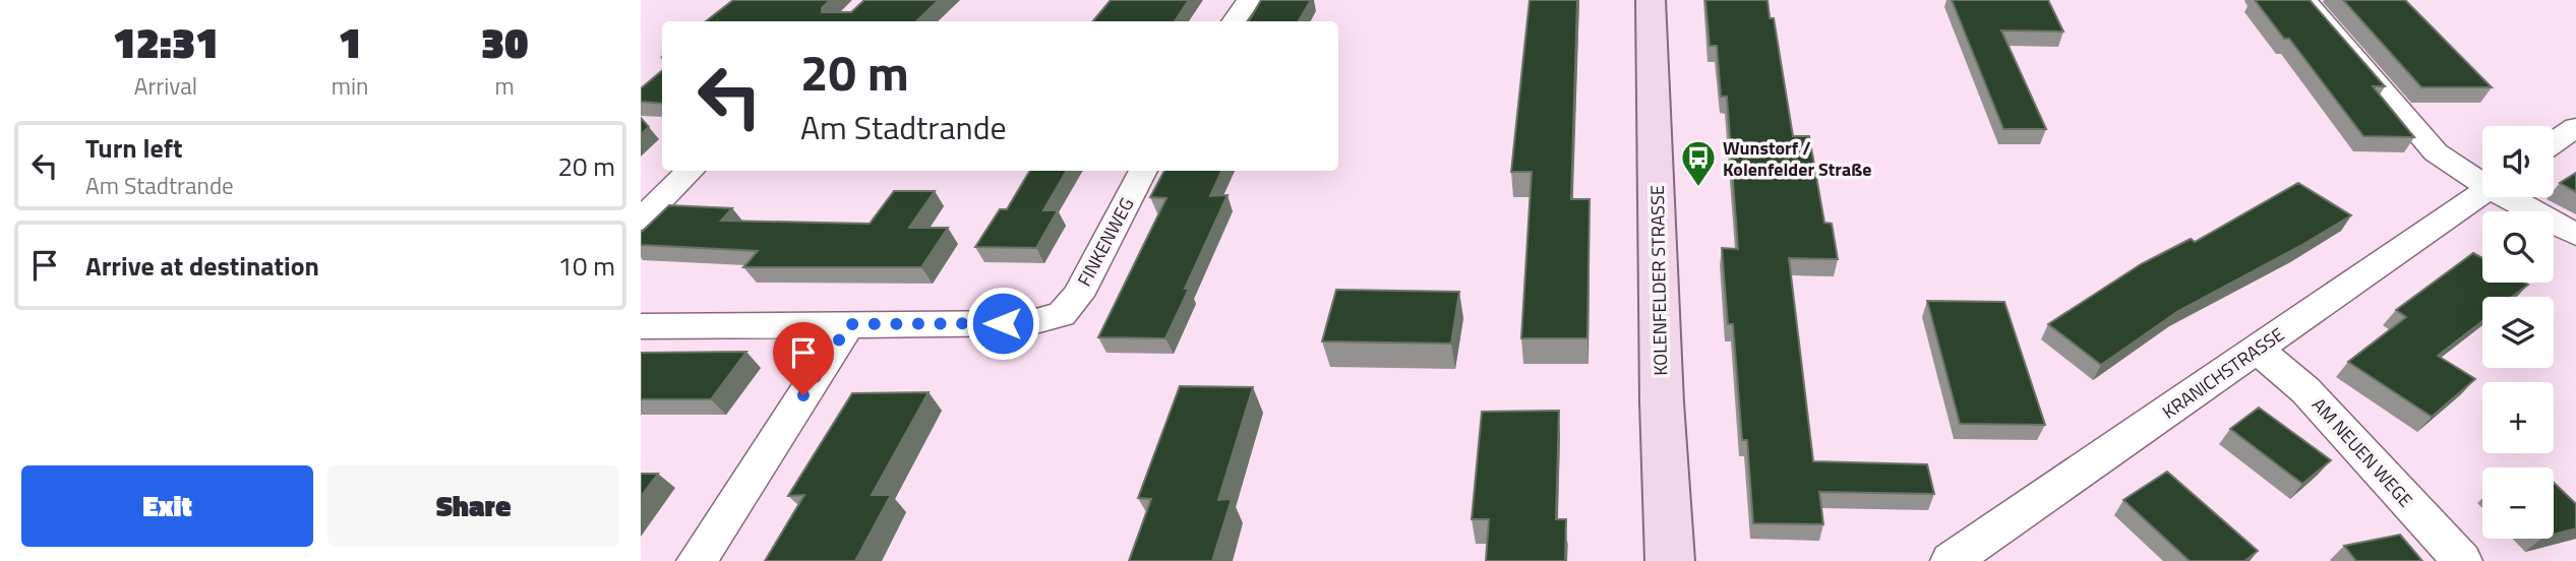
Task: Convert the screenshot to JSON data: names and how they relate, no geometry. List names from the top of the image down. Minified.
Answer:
{"streets":{"main road":["KOLENFELDER STRASSE"],"street":["FINKENWEG","KRANICHSTRASSE","AM NEUEN WEGE"]},"crossings":[["KRANICHSTRASSE","AM NEUEN WEGE"]],"places":{"bus stop":["Wunstorf / Kolenfelder Straße"]},"page":{"eta":["12:31","Arrival","1","min","30","m"],"turn":["20 m","Am Stadtrande"],"list":[{"name":"Turn left","note":"Am Stadtrande","value":"20 m"},{"name":"Arrive at destination","value":"10 m"}],"map_buttons":["+","−"],"buttons":["Exit","Share"]}}
